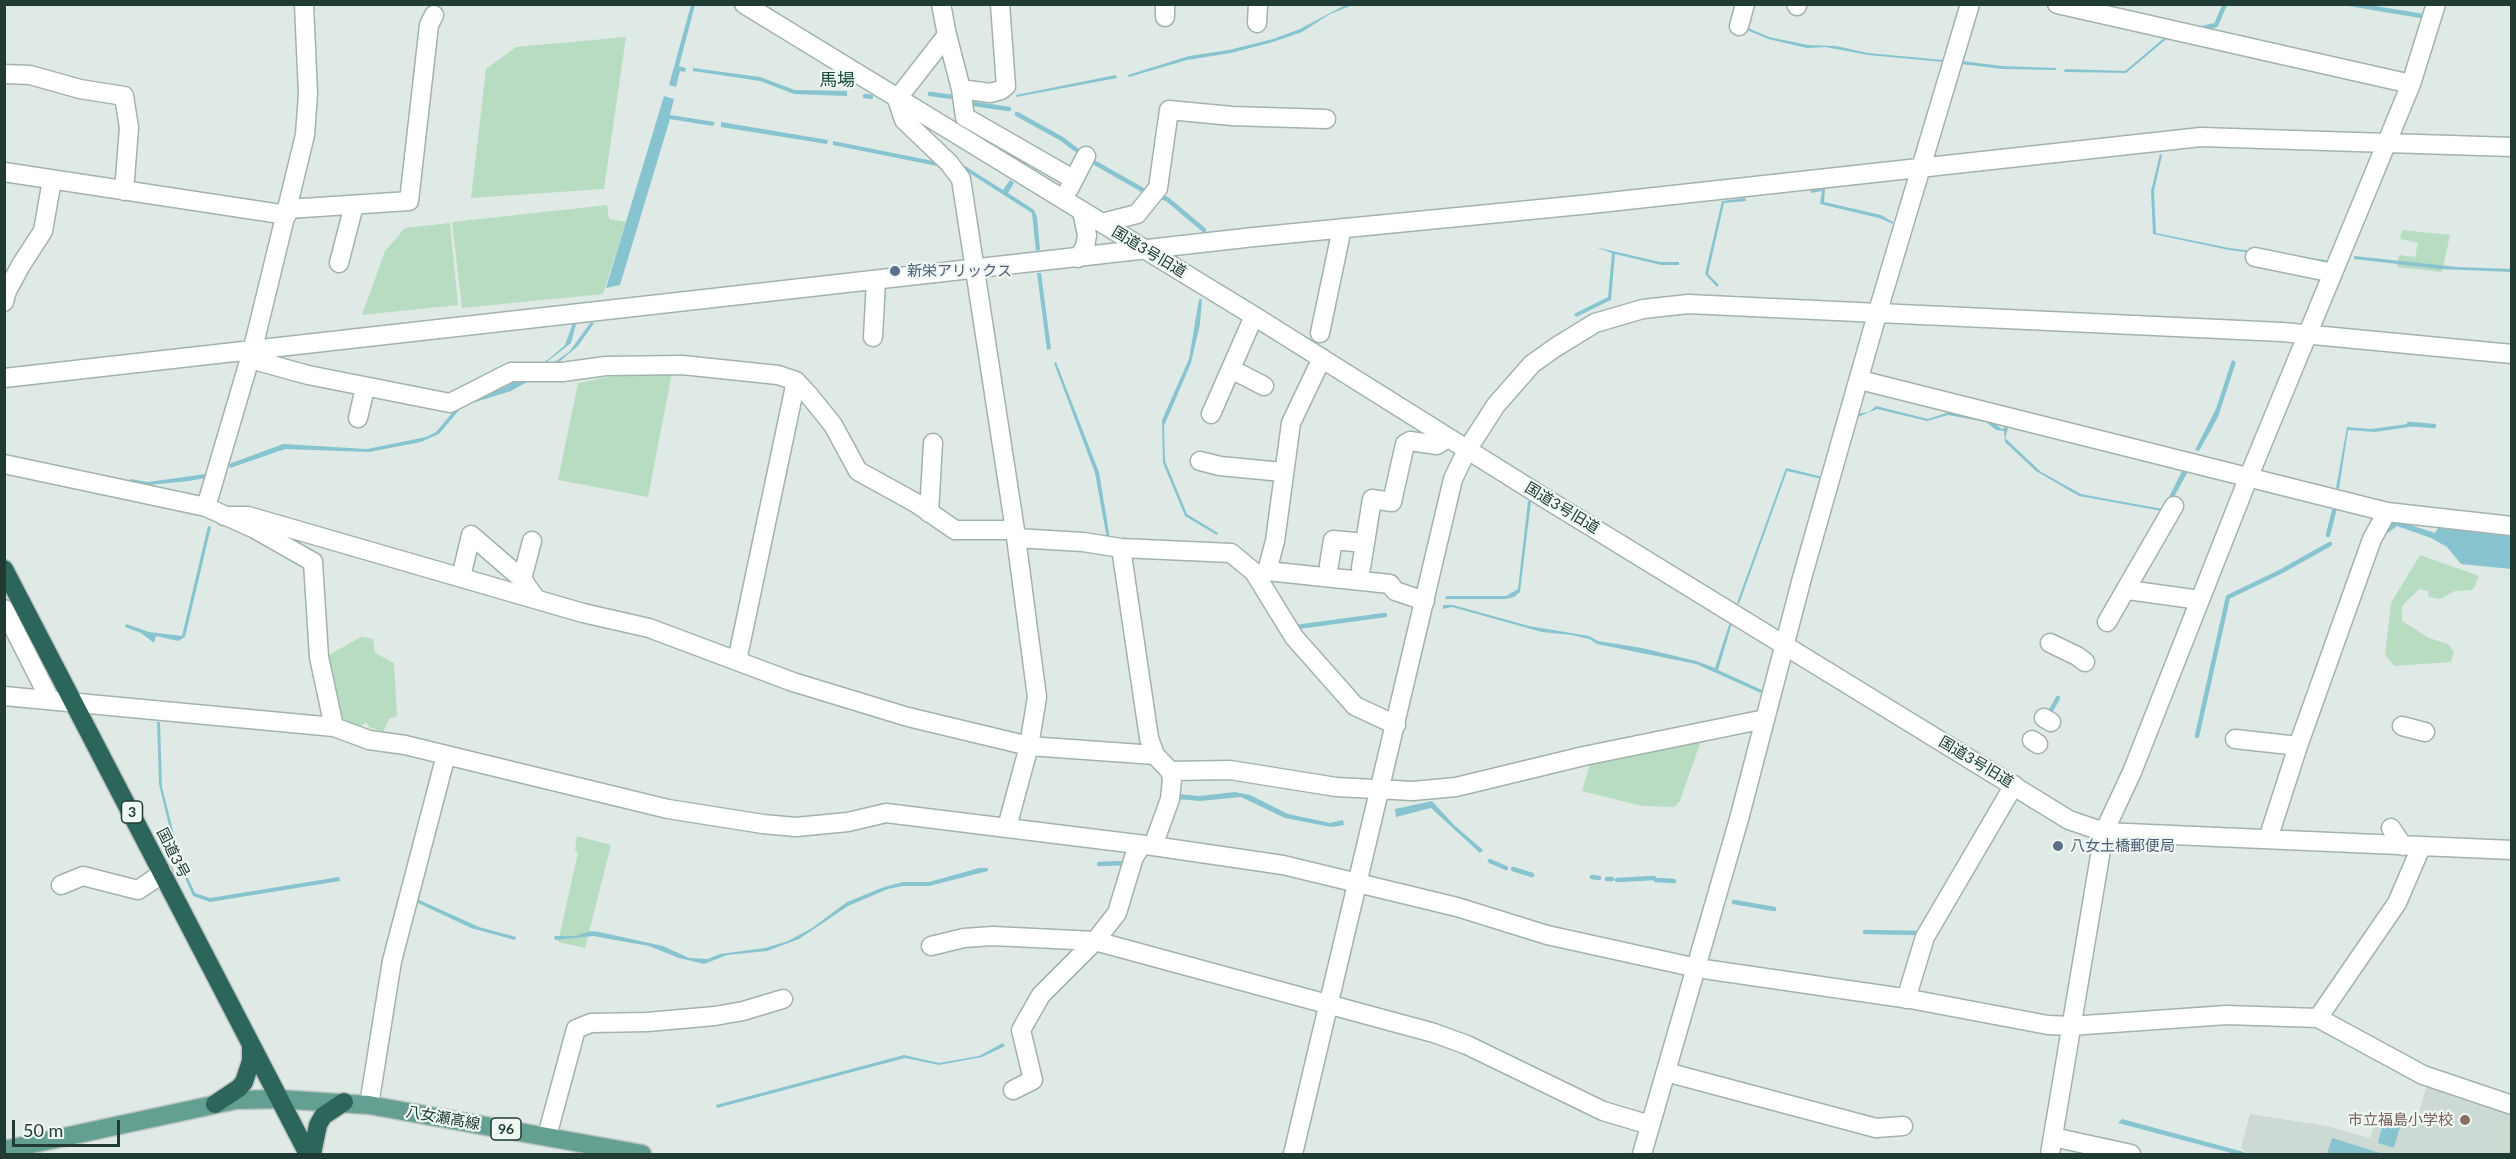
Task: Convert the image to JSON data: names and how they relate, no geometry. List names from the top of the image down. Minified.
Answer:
{"streets":{"highway":["3","国道3号"],"main road":["八女瀬高線","96"],"street":["国道3号旧道"]},"crossings":[["国道3号","八女瀬高線"]],"districts":["馬場"],"places":["新栄アリックス","八女土橋郵便局","市立福島小学校"],"scale_bar":"50 m"}
